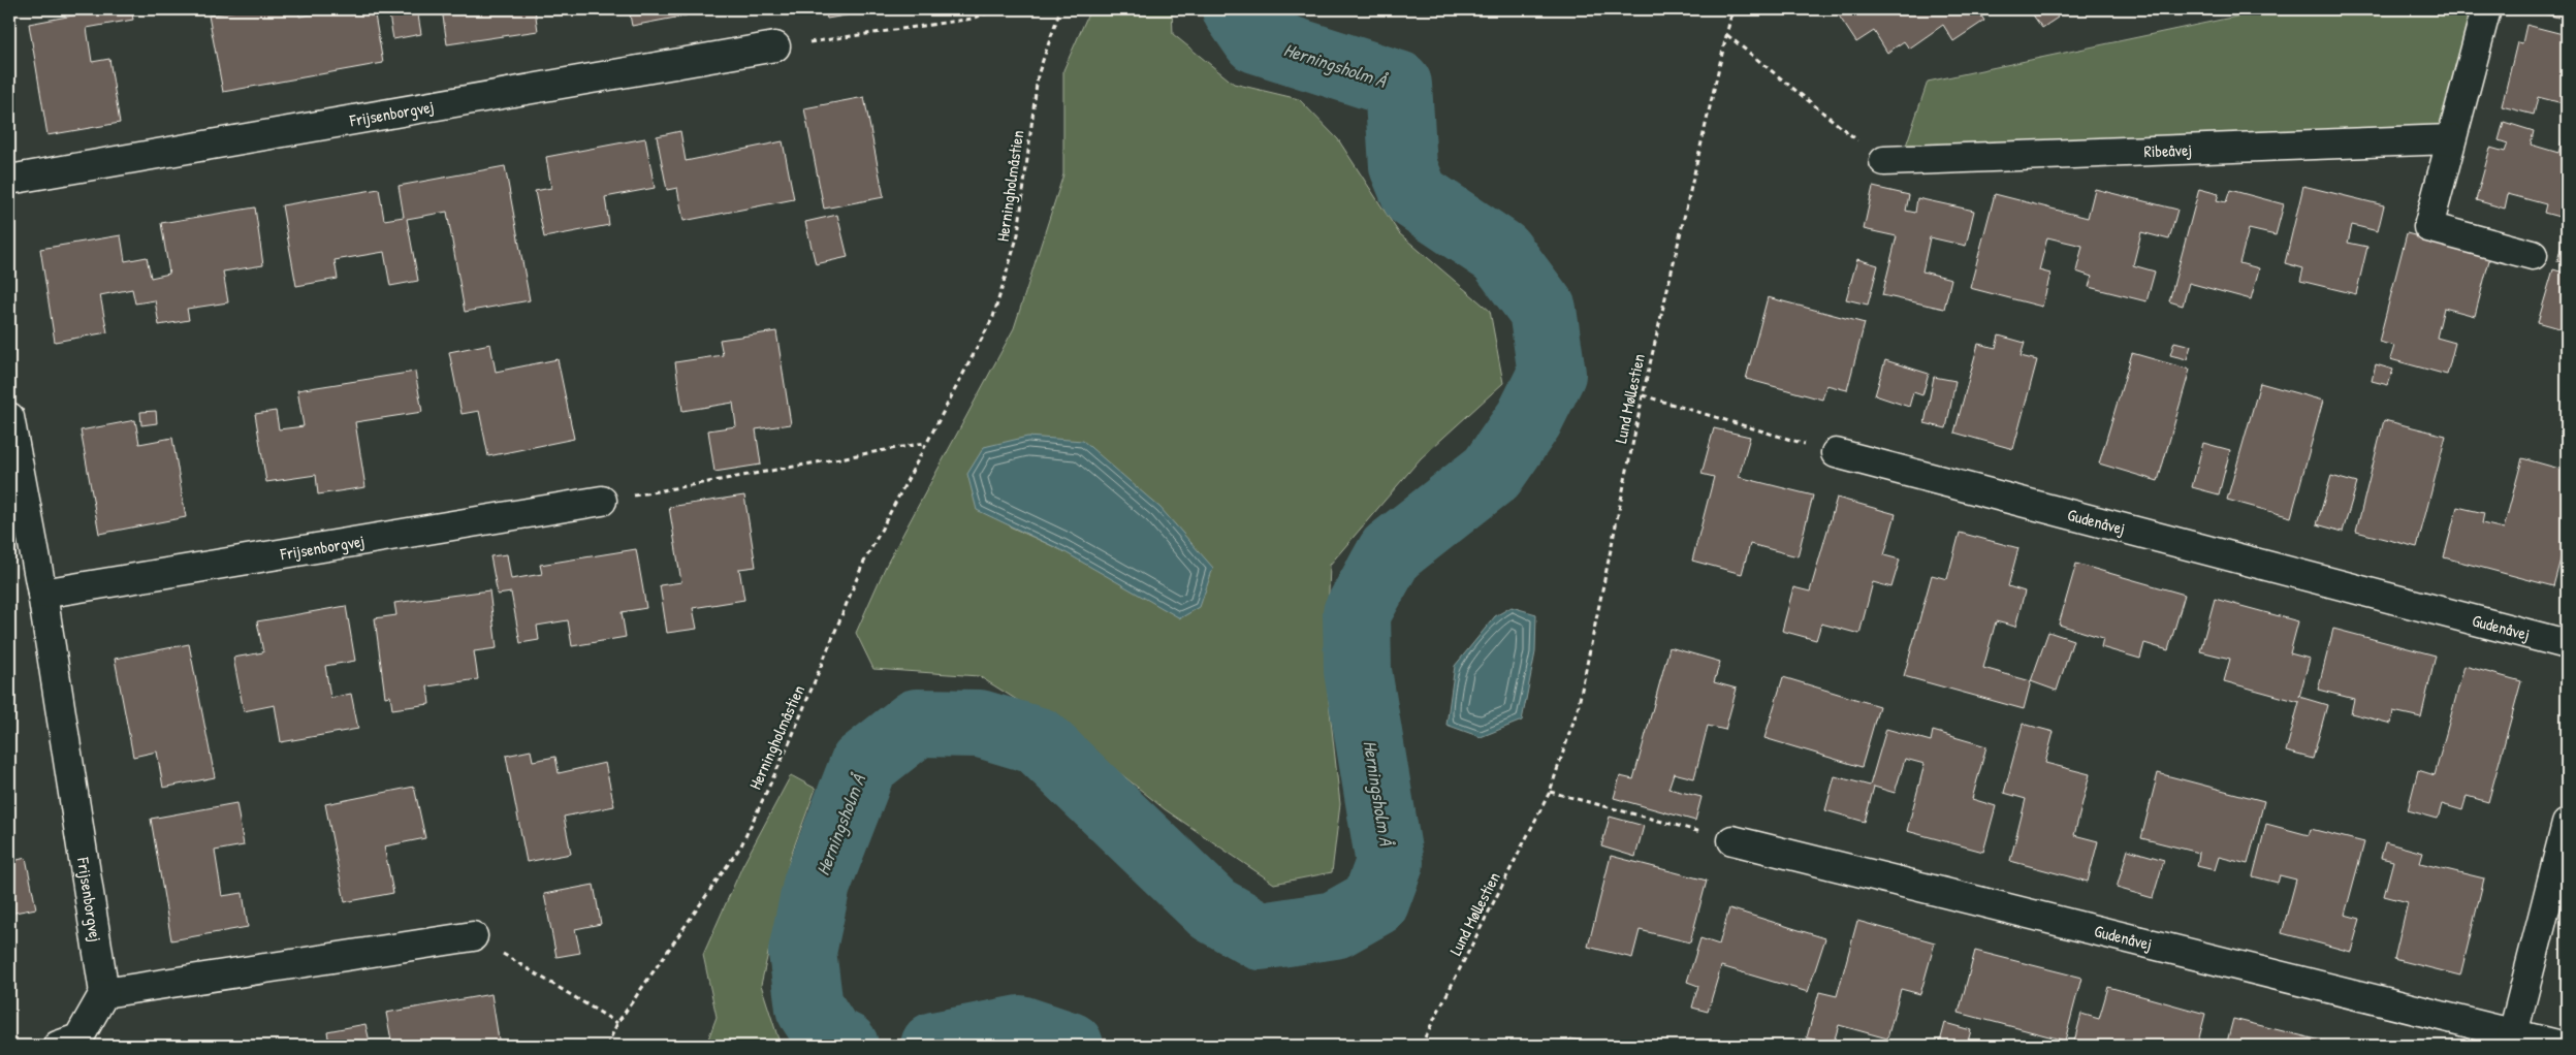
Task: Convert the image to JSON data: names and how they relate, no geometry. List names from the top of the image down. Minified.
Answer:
{"streets":{"street":["Frijsenborgvej","Ribeåvej","Gudenåvej"],"path":["Herningholmåstien","Lund Møllestien"]},"water":["Herningsholm Å"]}
